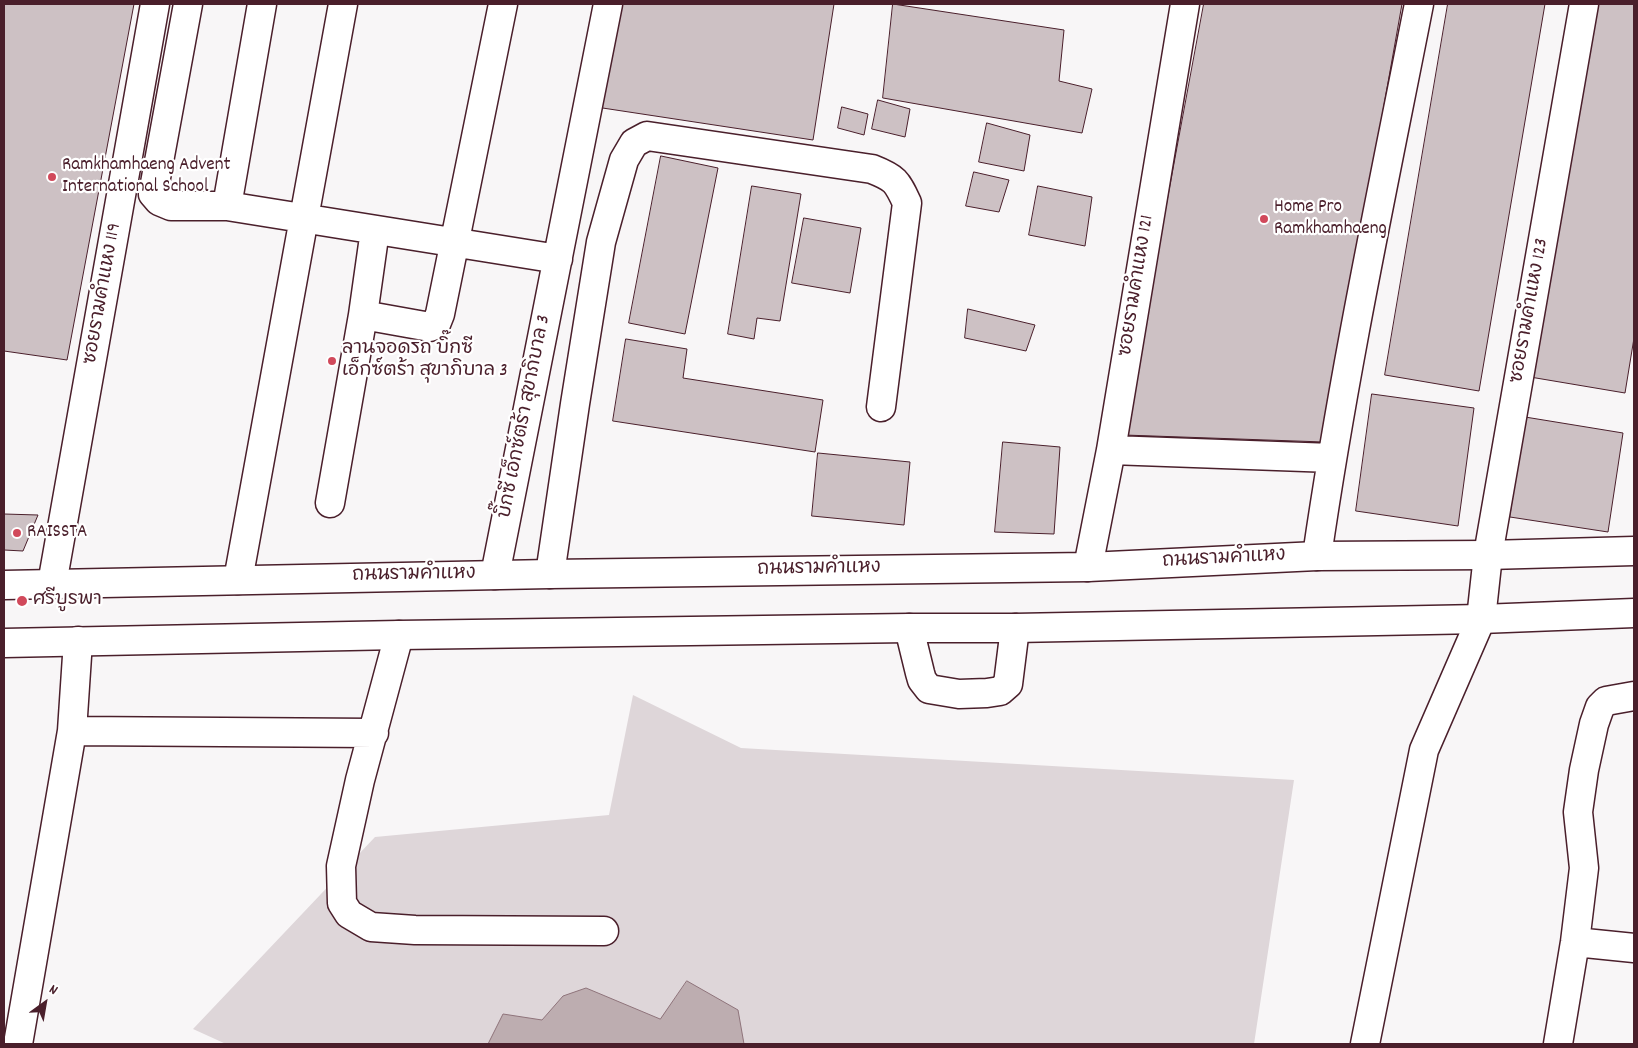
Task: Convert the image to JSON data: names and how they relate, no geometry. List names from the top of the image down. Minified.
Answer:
{"streets":{"main road":["ซอยรามคำแหง 121","ซอยรามคำแหง 119","ซอยรามคำแหง 123","บิ๊กซี เอ็กซ์ตร้า สุขาภิบาล 3","ถนนรามคำแหง"]},"crossings":[["ซอยรามคำแหง 121","ถนนรามคำแหง"],["ซอยรามคำแหง 119","ถนนรามคำแหง"],["ซอยรามคำแหง 123","ถนนรามคำแหง"],["บิ๊กซี เอ็กซ์ตร้า สุขาภิบาล 3","ถนนรามคำแหง"]],"places":["Ramkhamhaeng Advent International School","Home Pro Ramkhamhaeng","ลานจอดรถ บิ๊กซี เอ็กซ์ตร้า สุขาภิบาล 3","RAISSTA","ศรีบูรพา"],"north":"top right"}
